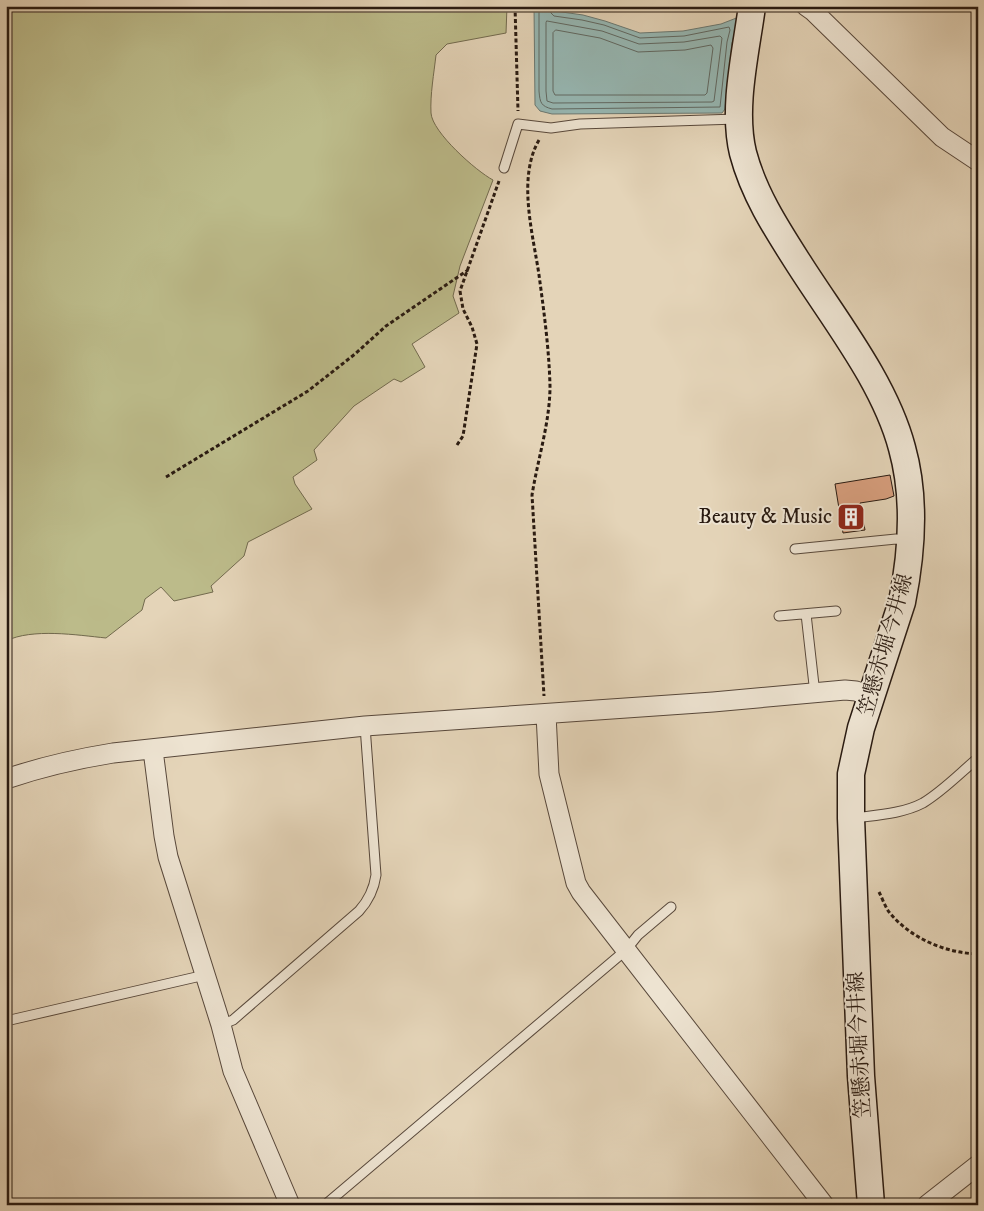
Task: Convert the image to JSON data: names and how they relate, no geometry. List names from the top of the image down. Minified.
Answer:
{"streets":{"main road":["笠懸赤堀今井線"]},"places":{"building":["Beauty & Music"]}}
